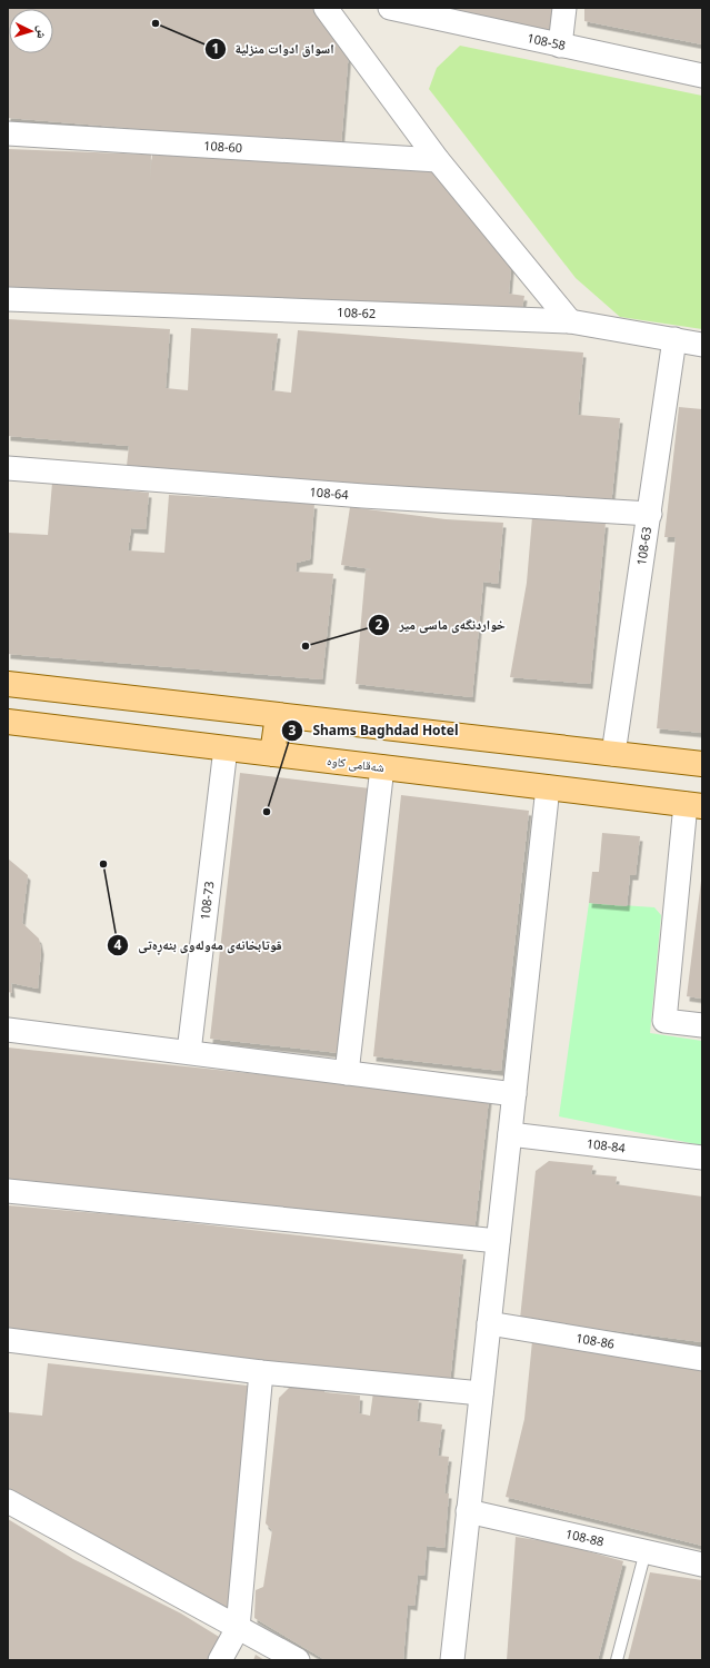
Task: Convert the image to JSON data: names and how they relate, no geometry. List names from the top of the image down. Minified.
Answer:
{"streets":{"main road":["شەقامی کاوە"],"street":["108-58","108-60","108-62","108-64","108-63","108-73","108-84","108-86","108-88"]},"crossings":[["108-62","108-63"],["108-64","108-63"],["شەقامی کاوە","108-73"]],"places":["اسواق ادوات منزلية","خواردنگەی ماسی میر","Shams Baghdad Hotel","قوتابخانەی مەولەوی بنەڕەتی"],"north":"right"}
